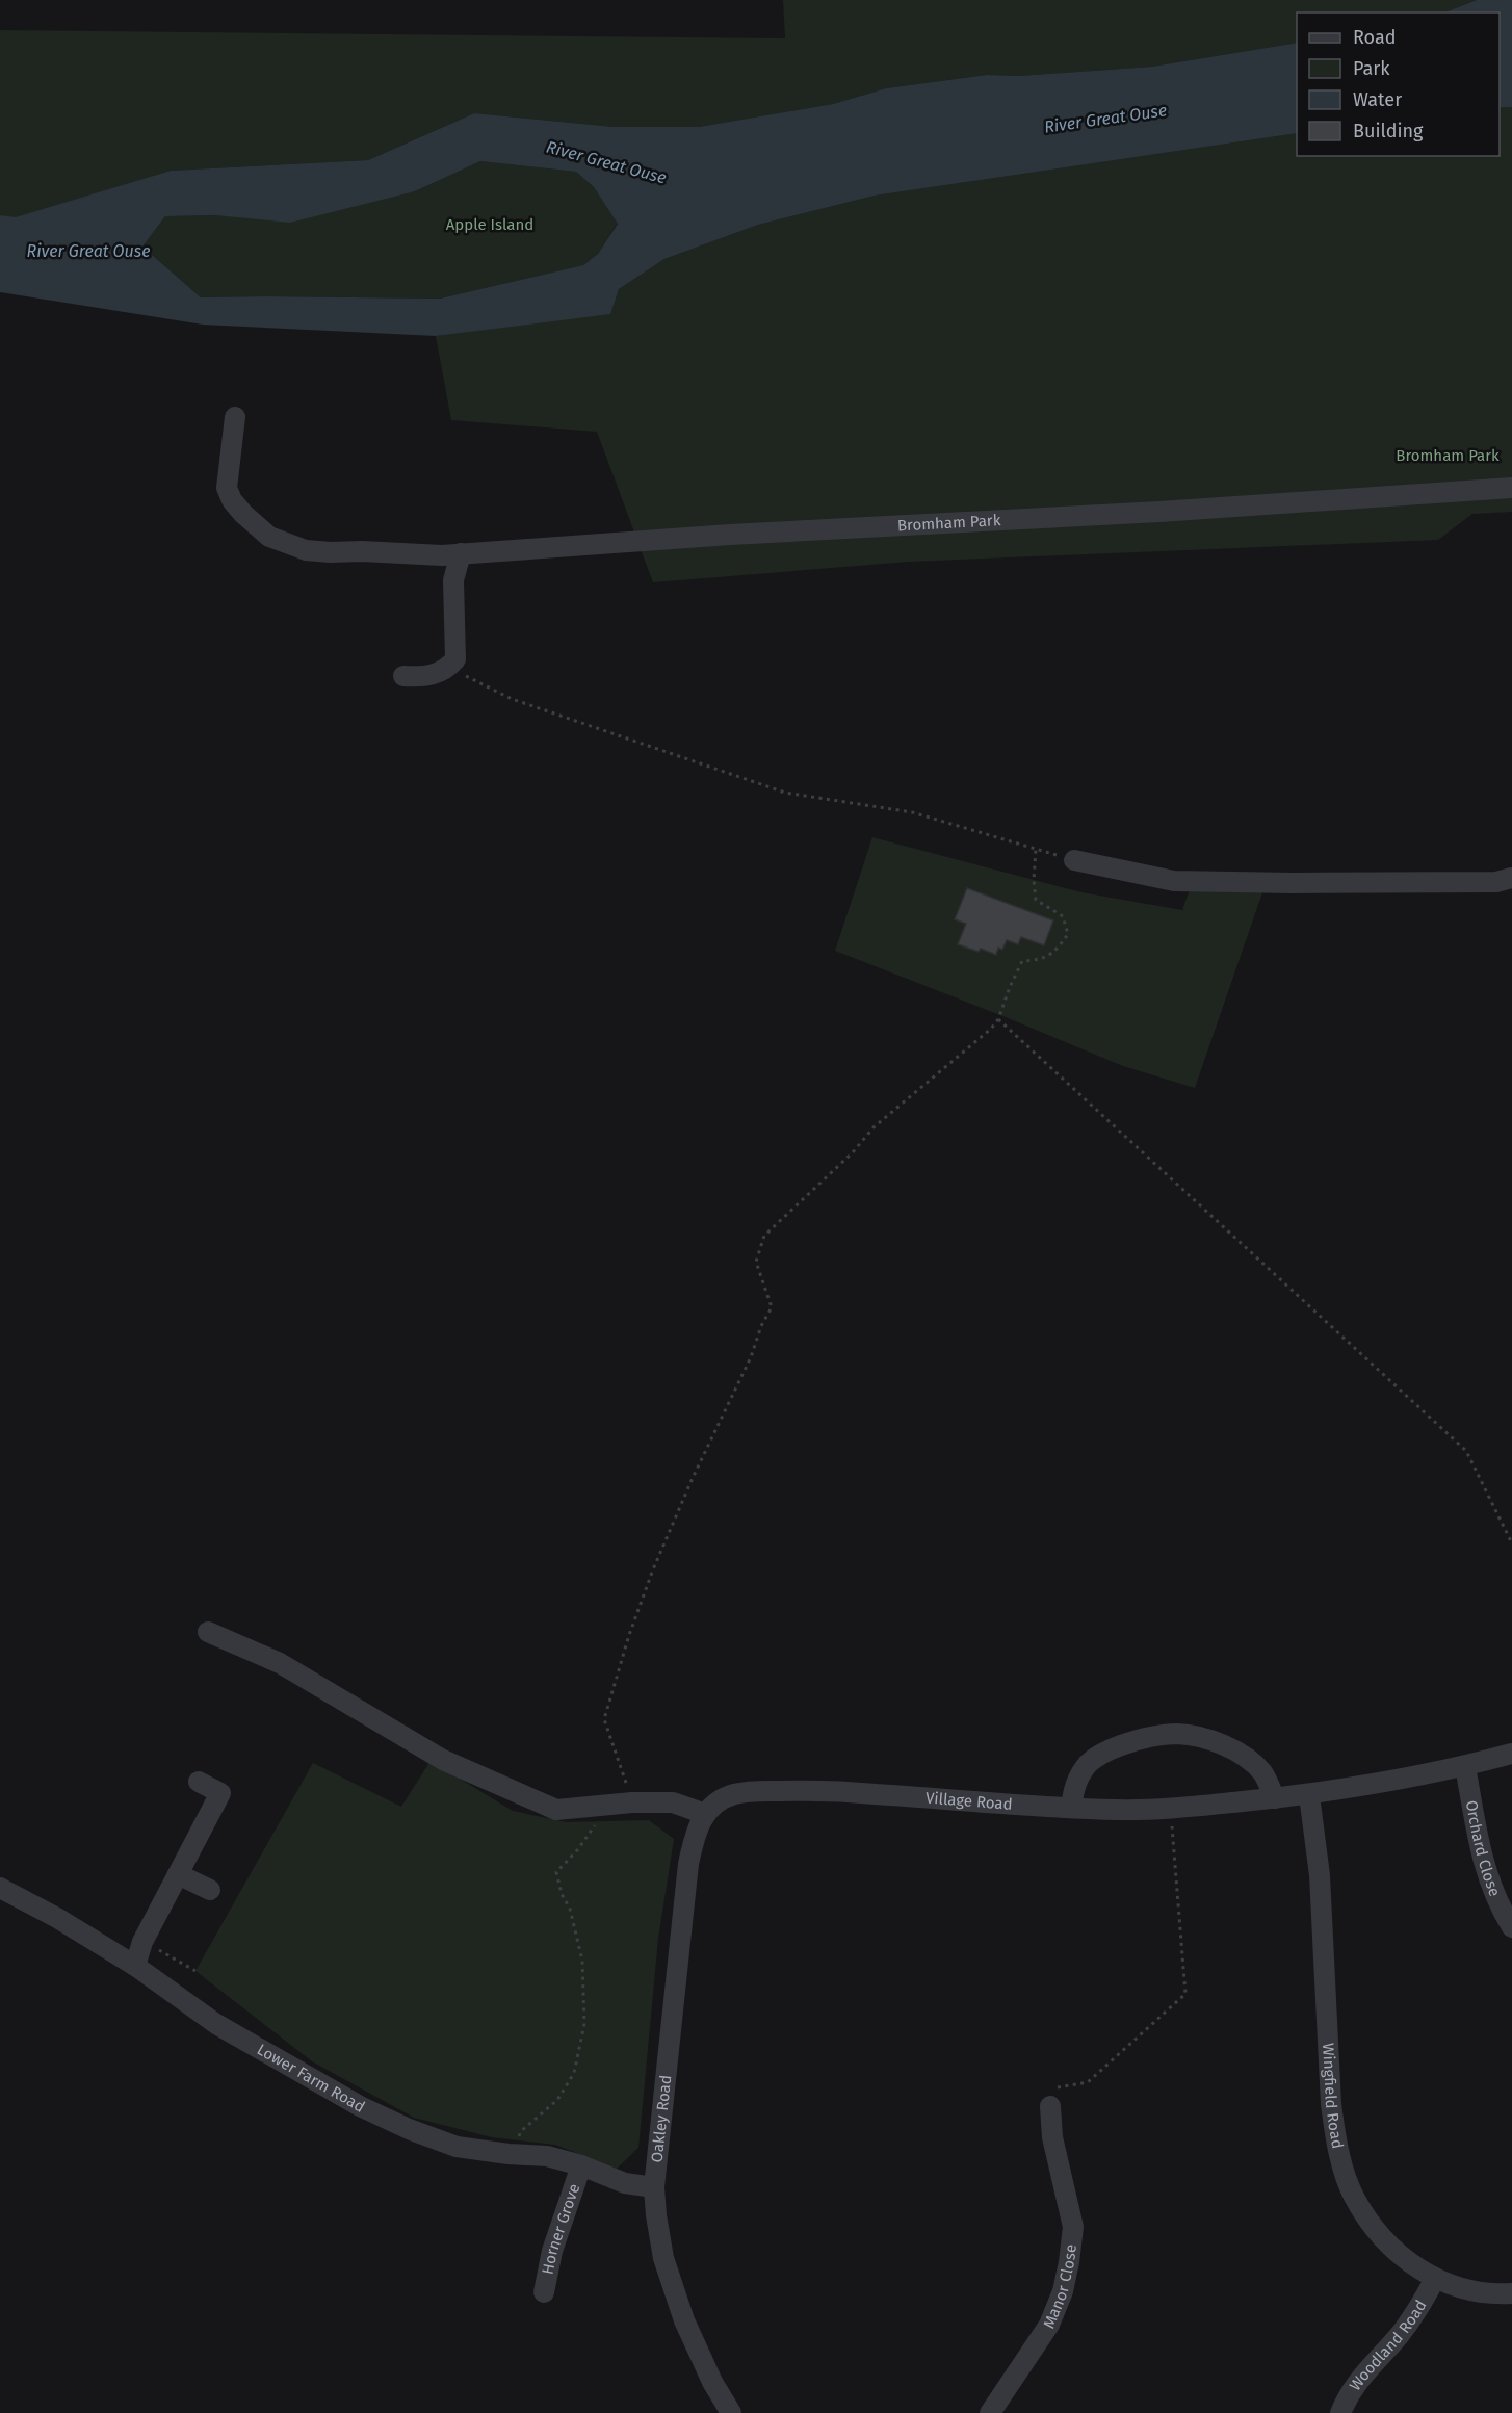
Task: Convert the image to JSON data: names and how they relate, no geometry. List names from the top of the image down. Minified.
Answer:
{"streets":{"street":["Bromham Park","Village Road","Orchard Close","Lower Farm Road","Wingfield Road","Oakley Road","Horner Grove","Manor Close","Woodland Road"]},"crossings":[["Village Road","Orchard Close"],["Village Road","Wingfield Road"],["Village Road","Oakley Road"],["Lower Farm Road","Oakley Road"],["Lower Farm Road","Horner Grove"],["Wingfield Road","Woodland Road"]],"water":["River Great Ouse"],"parks":["Apple Island","Bromham Park"],"legend":["Road","Park","Water","Building"]}
